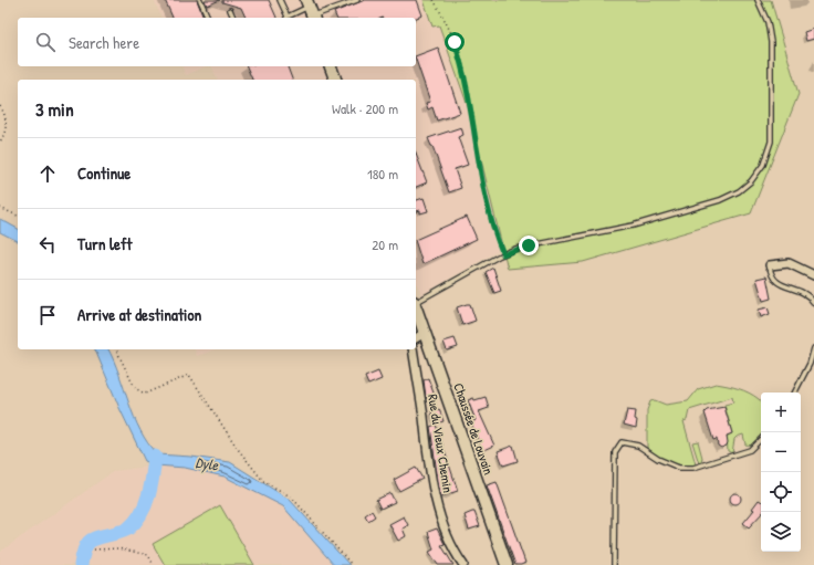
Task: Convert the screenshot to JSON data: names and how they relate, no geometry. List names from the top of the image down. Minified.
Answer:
{"streets":{"main road":["Chaussée de Louvain"],"street":["Rue du Vieux Chemin"]},"water":["Dyle"],"page":{"search":"Search here","heading":["3 min","Walk · 200 m"],"list":[["Continue","180 m"],["Turn left","20 m"],"Arrive at destination"],"map_buttons":["+","−"]}}
